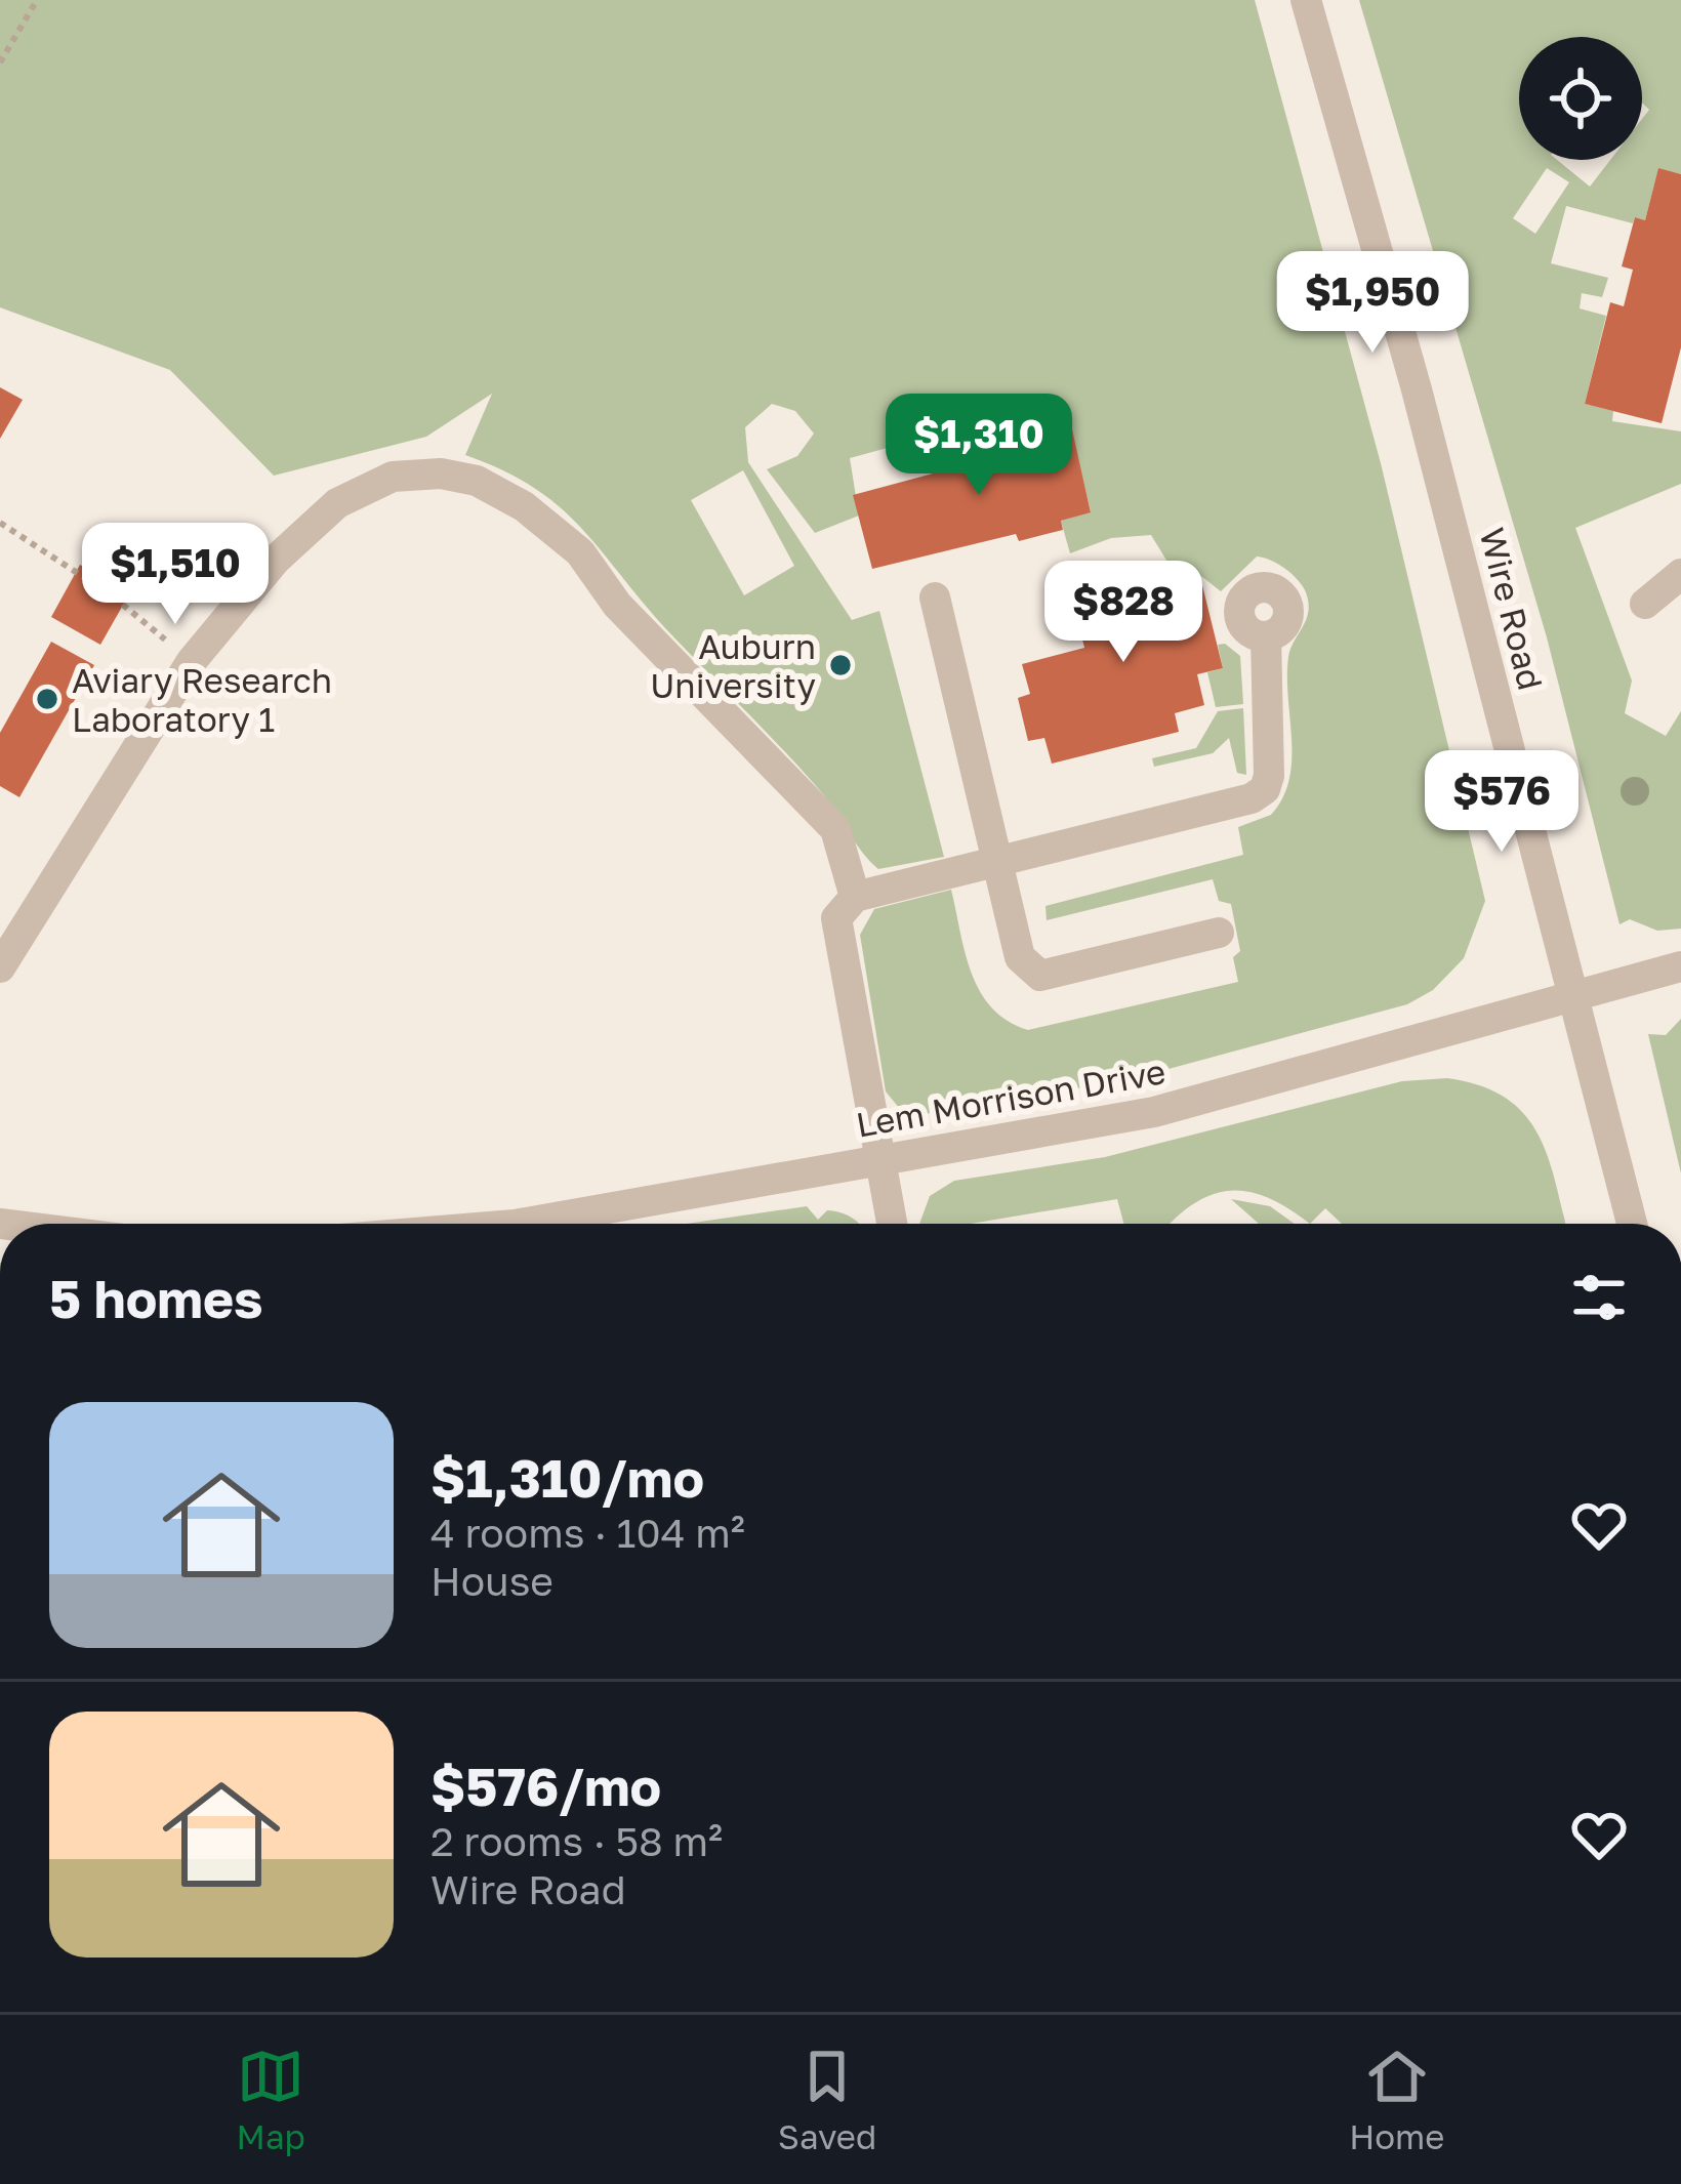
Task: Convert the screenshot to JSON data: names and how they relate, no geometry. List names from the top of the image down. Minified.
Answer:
{"streets":{"street":["Wire Road","Lem Morrison Drive"]},"crossings":[["Wire Road","Lem Morrison Drive"]],"places":["Auburn University","Aviary Research Laboratory 1"],"page":{"price":["$1,950","$1,310","$1,510","$828","$576"],"heading":"5 homes","list":[{"name":"$1,310/mo","note":"4 rooms · 104 m² · House"},{"name":"$576/mo","note":"2 rooms · 58 m² · Wire Road"}],"tabs":["Map","Saved","Home"]}}
